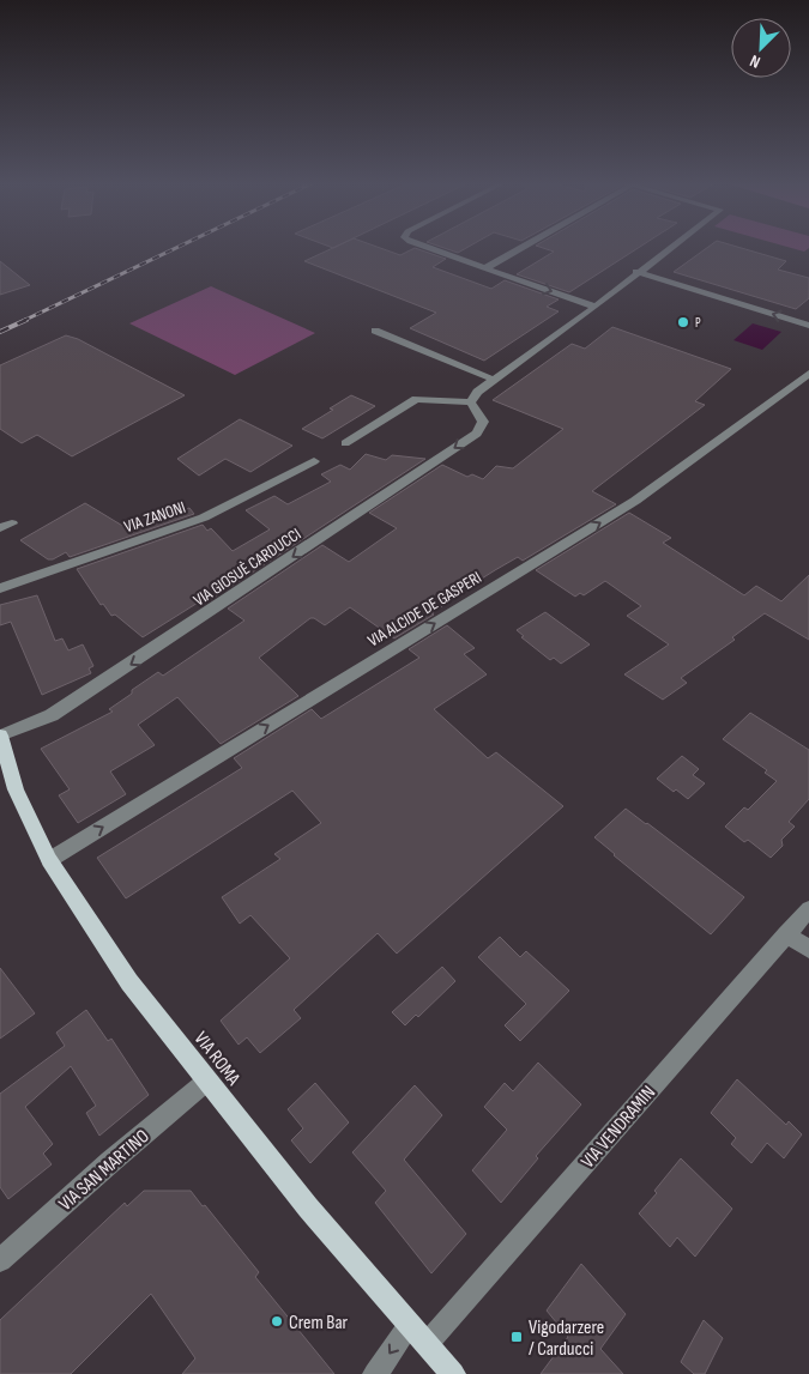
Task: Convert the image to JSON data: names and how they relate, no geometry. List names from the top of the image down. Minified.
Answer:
{"streets":{"main road":["VIA ROMA"],"street":["VIA ZANONI","VIA GIOSUÈ CARDUCCI","VIA ALCIDE DE GASPERI","VIA VENDRAMIN","VIA SAN MARTINO"]},"crossings":[["VIA GIOSUÈ CARDUCCI","VIA ROMA"],["VIA ALCIDE DE GASPERI","VIA ROMA"],["VIA ROMA","VIA VENDRAMIN"],["VIA ROMA","VIA SAN MARTINO"]],"one_way":["VIA GIOSUÈ CARDUCCI","VIA ALCIDE DE GASPERI"],"places":{"other":["P","Crem Bar"],"transit":["Vigodarzere / Carducci"]},"north":"bottom left"}
